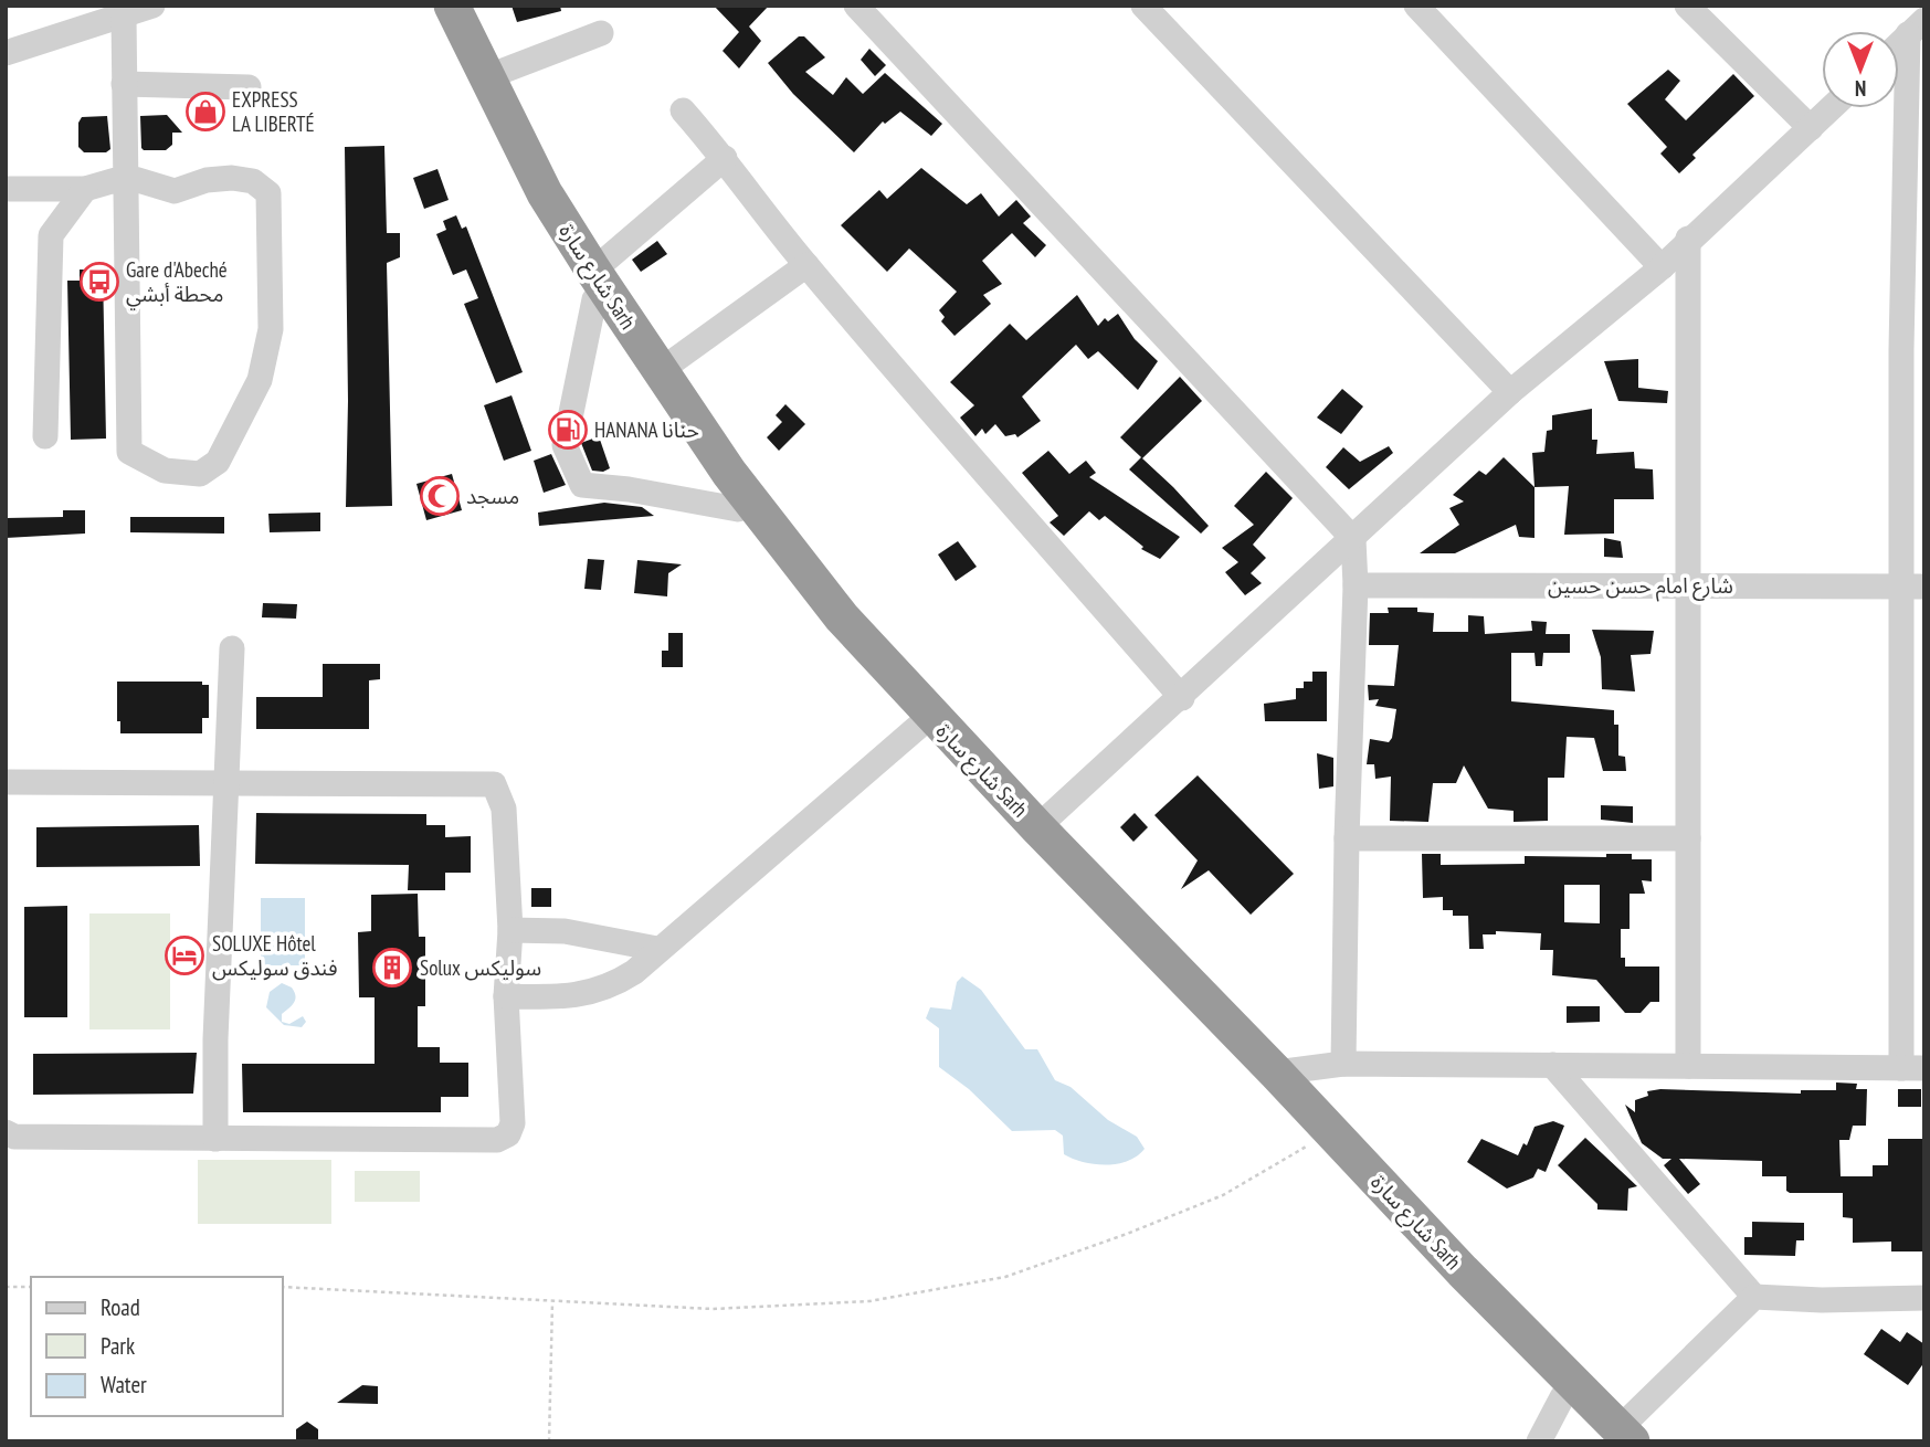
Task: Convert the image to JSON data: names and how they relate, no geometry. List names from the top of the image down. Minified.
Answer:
{"streets":{"highway":["شارع سارة Sarh"],"street":["شارع امام حسن حسين"]},"places":{"shop":["EXPRESS LA LIBERTÉ"],"bus stop":["Gare d'Abeché محطة أبشي"],"fuel station":["HANANA حنانا"],"mosque":["مسجد"],"hotel":["SOLUXE Hôtel فندق سوليكس"],"building":["Solux سوليكس"]},"legend":["Road","Park","Water"],"north":"bottom"}
